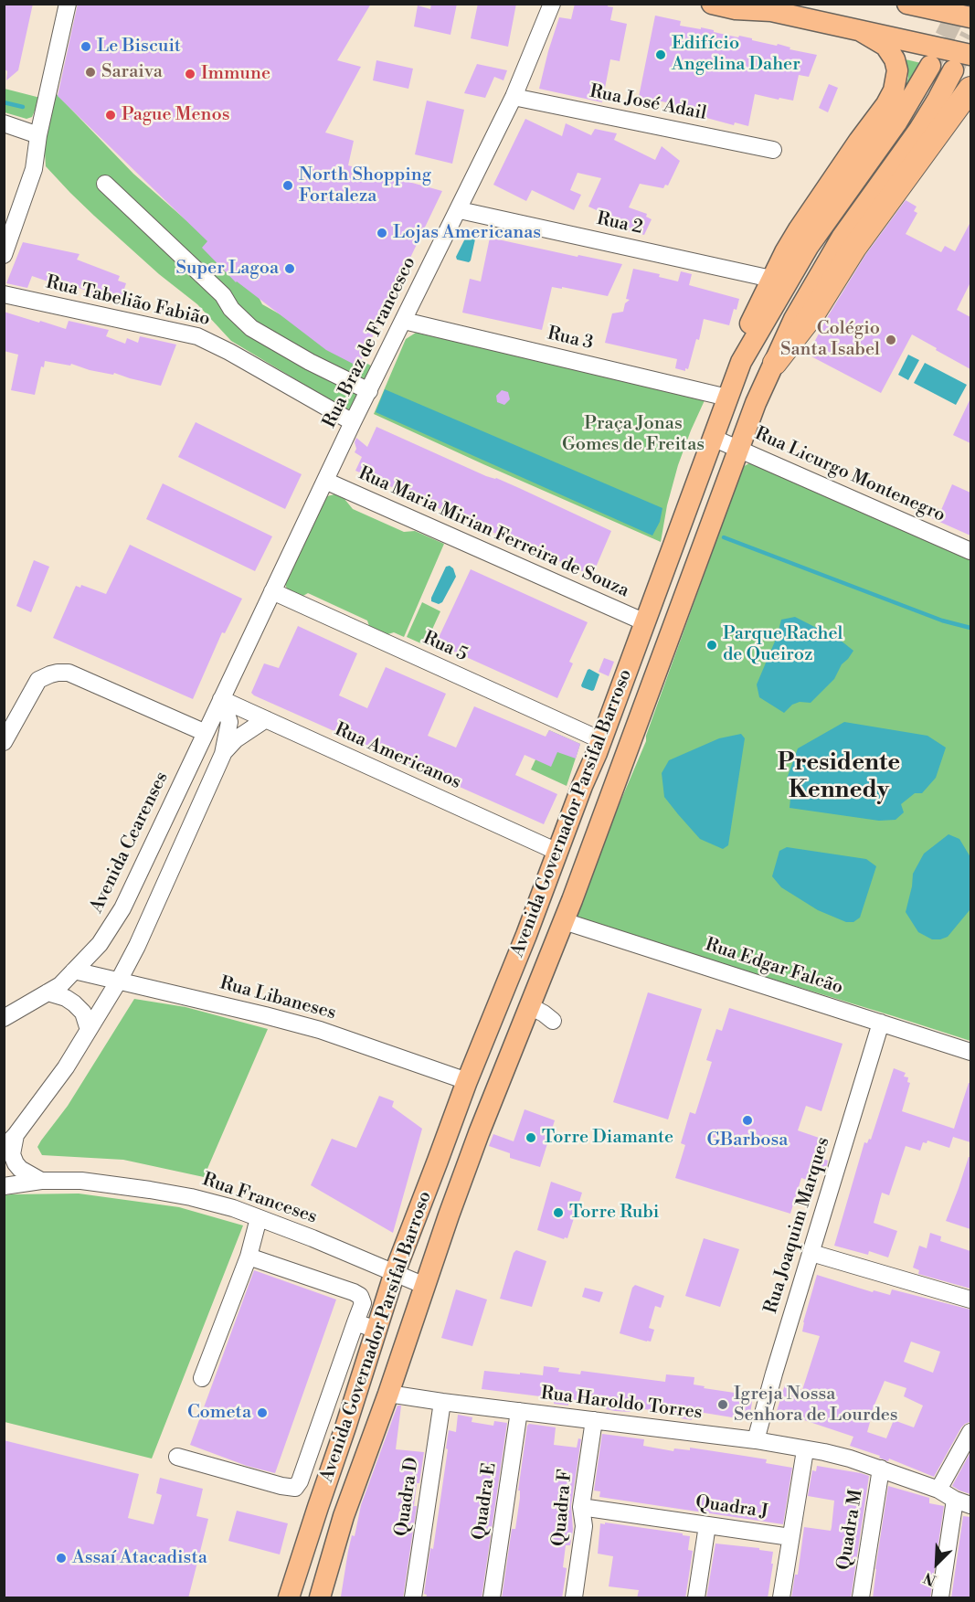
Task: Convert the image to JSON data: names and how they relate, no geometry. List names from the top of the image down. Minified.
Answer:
{"streets":{"main road":["Avenida Governador Parsifal Barroso"],"street":["Rua José Adail","Rua 2","Rua Tabelião Fabião","Rua 3","Rua Braz de Francesco","Rua Licurgo Montenegro","Rua Maria Mirian Ferreira de Souza","Rua 5","Rua Americanos","Avenida Cearenses","Rua Edgar Falcão","Rua Libaneses","Rua Franceses","Rua Joaquim Marques","Rua Haroldo Torres","Quadra D","Quadra E","Quadra F","Quadra J","Quadra M"]},"crossings":[["Rua José Adail","Rua Braz de Francesco"],["Rua 2","Rua Braz de Francesco"],["Rua Tabelião Fabião","Rua Braz de Francesco"],["Rua 3","Rua Braz de Francesco"],["Rua 3","Avenida Governador Parsifal Barroso"],["Rua Braz de Francesco","Rua Maria Mirian Ferreira de Souza"],["Rua Braz de Francesco","Rua 5"],["Rua Braz de Francesco","Rua Americanos"],["Rua Braz de Francesco","Avenida Cearenses"],["Rua Licurgo Montenegro","Avenida Governador Parsifal Barroso"],["Rua Maria Mirian Ferreira de Souza","Avenida Governador Parsifal Barroso"],["Rua 5","Avenida Governador Parsifal Barroso"],["Rua Americanos","Avenida Governador Parsifal Barroso"],["Rua Americanos","Avenida Cearenses"],["Avenida Governador Parsifal Barroso","Rua Edgar Falcão"],["Avenida Governador Parsifal Barroso","Rua Libaneses"],["Avenida Governador Parsifal Barroso","Rua Franceses"],["Avenida Governador Parsifal Barroso","Rua Haroldo Torres"],["Avenida Cearenses","Rua Libaneses"],["Rua Edgar Falcão","Rua Joaquim Marques"],["Rua Joaquim Marques","Rua Haroldo Torres"],["Rua Haroldo Torres","Quadra D"],["Rua Haroldo Torres","Quadra E"],["Rua Haroldo Torres","Quadra F"],["Rua Haroldo Torres","Quadra J"],["Rua Haroldo Torres","Quadra M"],["Quadra F","Quadra J"]],"districts":["Presidente Kennedy"],"parks":["Praça Jonas Gomes de Freitas"],"places":["Le Biscuit","Edifício Angelina Daher","Saraiva","Immune","Pague Menos","North Shopping Fortaleza","Lojas Americanas","Super Lagoa","Colégio Santa Isabel","Parque Rachel de Queiroz","GBarbosa","Torre Diamante","Torre Rubi","Igreja Nossa Senhora de Lourdes","Cometa","Assaí Atacadista"],"north":"bottom left"}
